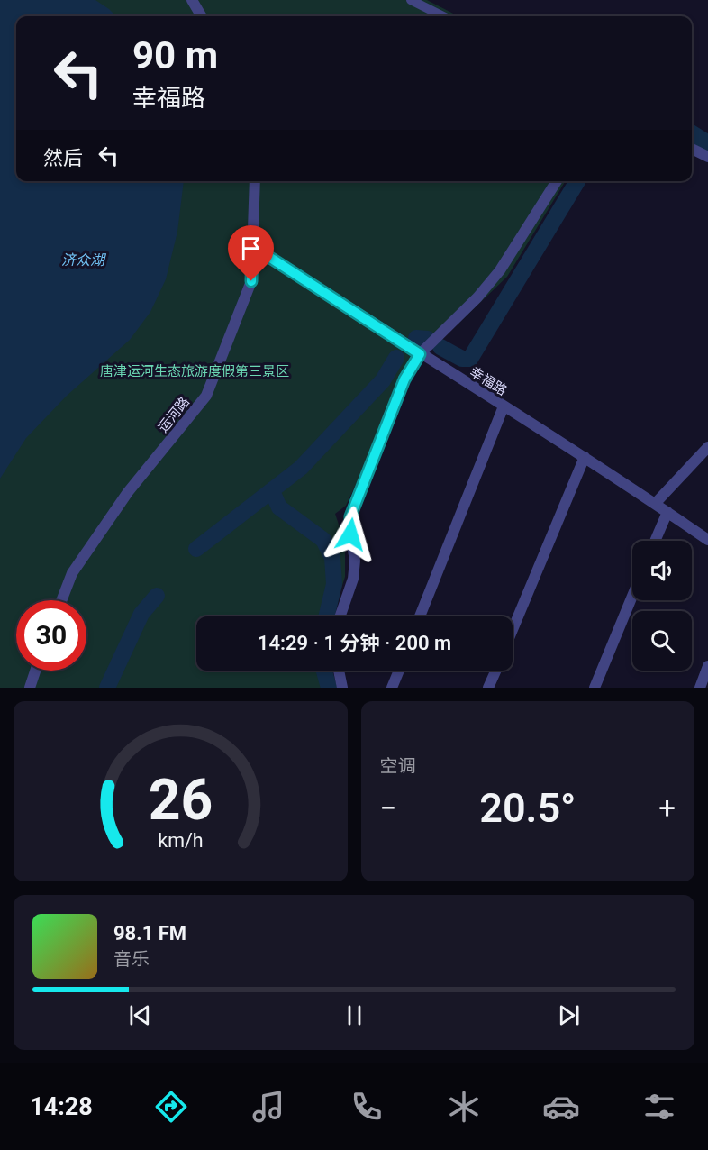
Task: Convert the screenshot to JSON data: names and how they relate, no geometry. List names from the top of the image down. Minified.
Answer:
{"streets":{"street":["幸福路","运河路"]},"crossings":[["幸福路","运河路"]],"water":["济众湖"],"parks":["唐津运河生态旅游度假第三景区"],"page":{"turn":["90 m","幸福路"],"then":"然后","limit":"30","trip":"14:29 · 1 分钟 · 200 m","tile":"空调","heat":["−","20.5°","+"],"song":["98.1 FM","音乐"],"tabs":"14:28","gauge":["26","km/h"]}}
